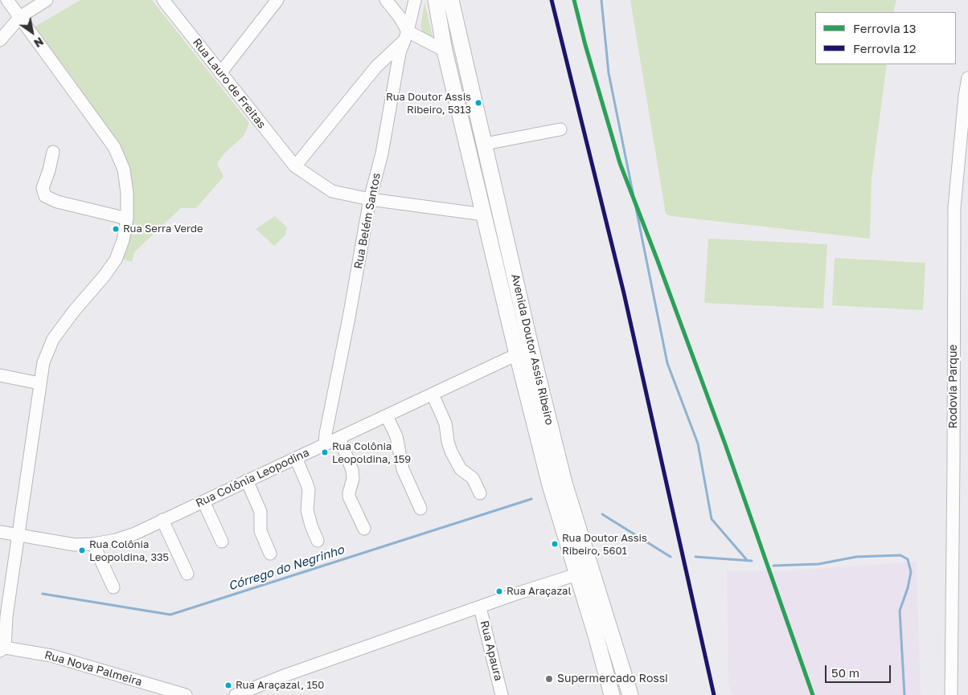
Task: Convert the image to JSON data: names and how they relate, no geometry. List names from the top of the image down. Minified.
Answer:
{"streets":{"main road":["Avenida Doutor Assis Ribeiro"],"street":["Rua Lauro de Freitas","Rua Belém Santos","Rodovia Parque","Rua Colônia Leopodina","Rua Apaura","Rua Nova Palmeira"]},"crossings":[["Rua Lauro de Freitas","Rua Belém Santos"],["Rua Lauro de Freitas","Avenida Doutor Assis Ribeiro"],["Rua Belém Santos","Rua Colônia Leopodina"],["Avenida Doutor Assis Ribeiro","Rua Colônia Leopodina"]],"water":["Córrego do Negrinho"],"places":["Rua Doutor Assis Ribeiro, 5313","Rua Serra Verde","Rua Colônia Leopoldina, 159","Rua Doutor Assis Ribeiro, 5601","Rua Colônia Leopoldina, 335","Rua Araçazal","Supermercado Rossi","Rua Araçazal, 150"],"lines":["rail line 13","rail line 12"],"legend":["Ferrovia 13","Ferrovia 12"],"scale_bar":"50 m","north":"bottom right"}
